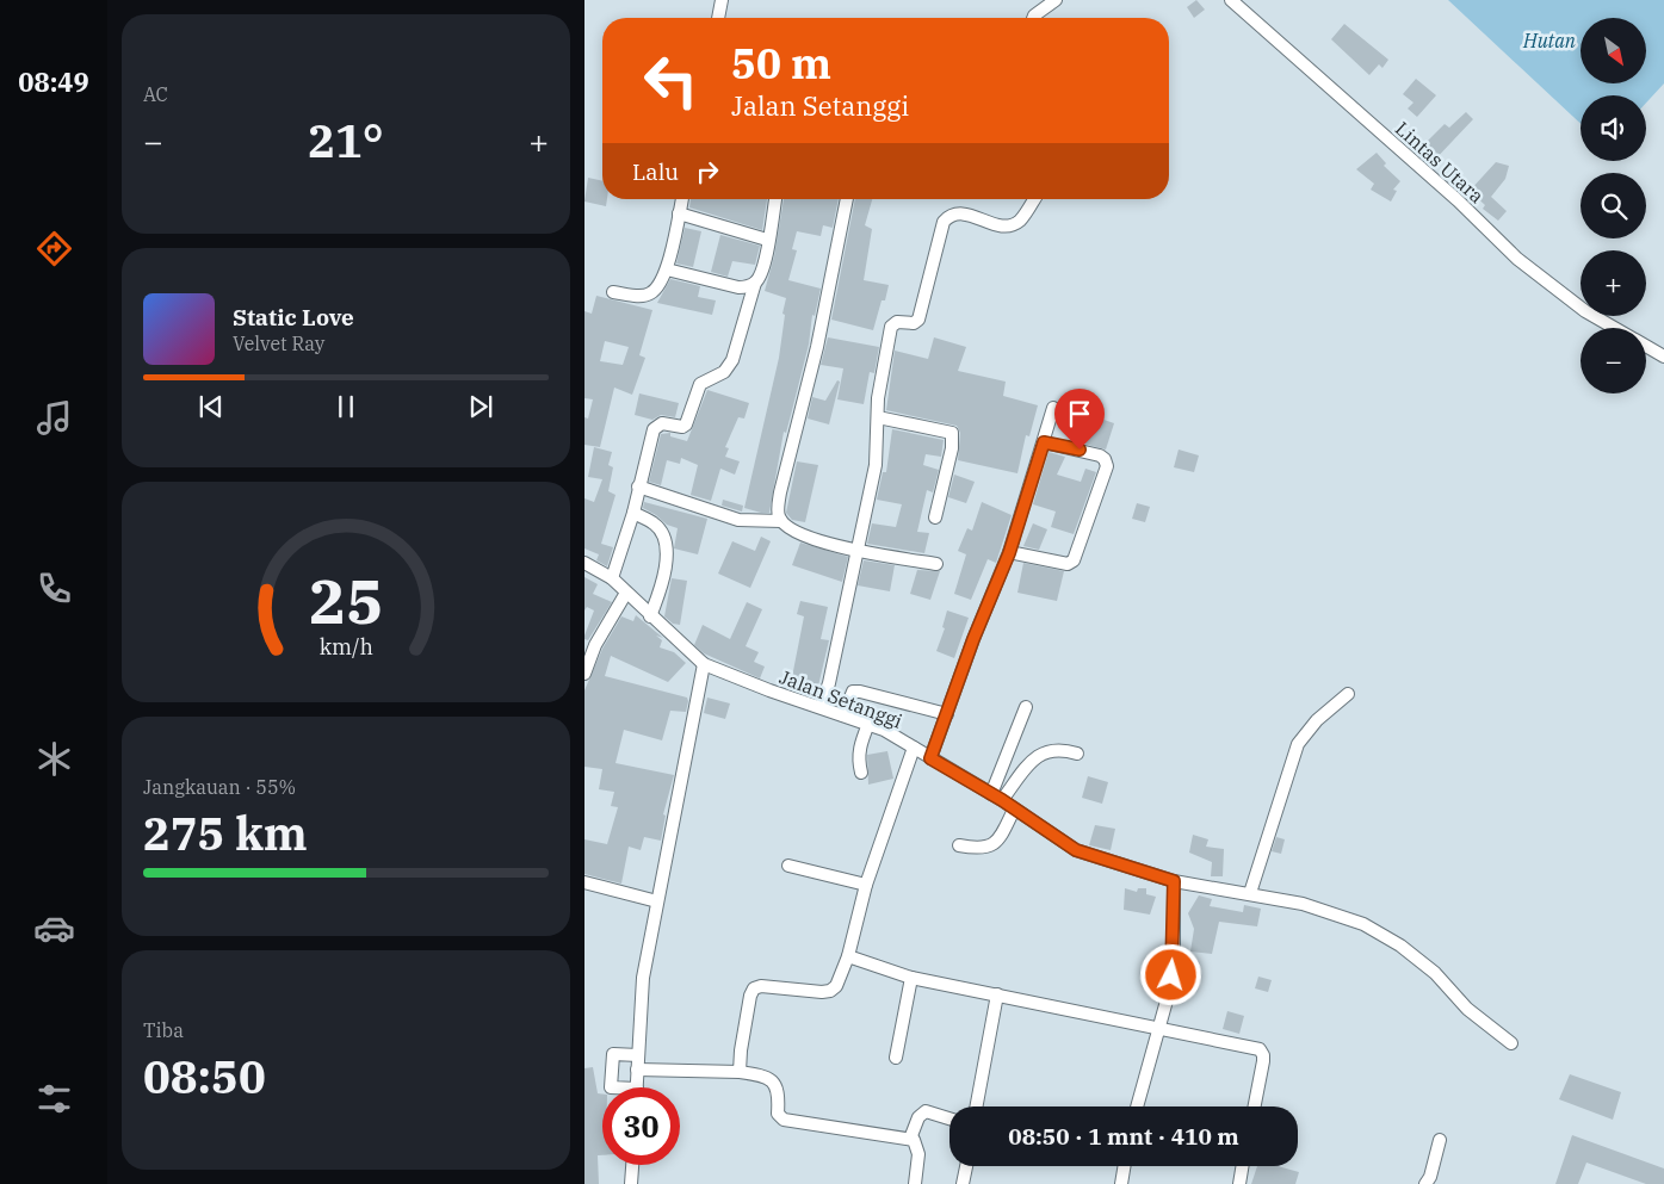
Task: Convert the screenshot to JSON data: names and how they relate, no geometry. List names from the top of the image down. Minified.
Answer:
{"streets":{"street":["Lintas Utara","Jalan Setanggi"]},"parks":["Hutan"],"north":"bottom right","page":{"tabs":"08:49","tile":["AC",["Jangkauan · 55%","275 km"],["Tiba","08:50"]],"map_buttons":["+","−"],"turn":["50 m","Jalan Setanggi"],"heat":["−","21°","+"],"then":"Lalu","song":["Static Love","Velvet Ray"],"limit":"30","trip":"08:50 · 1 mnt · 410 m","gauge":["25","km/h"]}}
